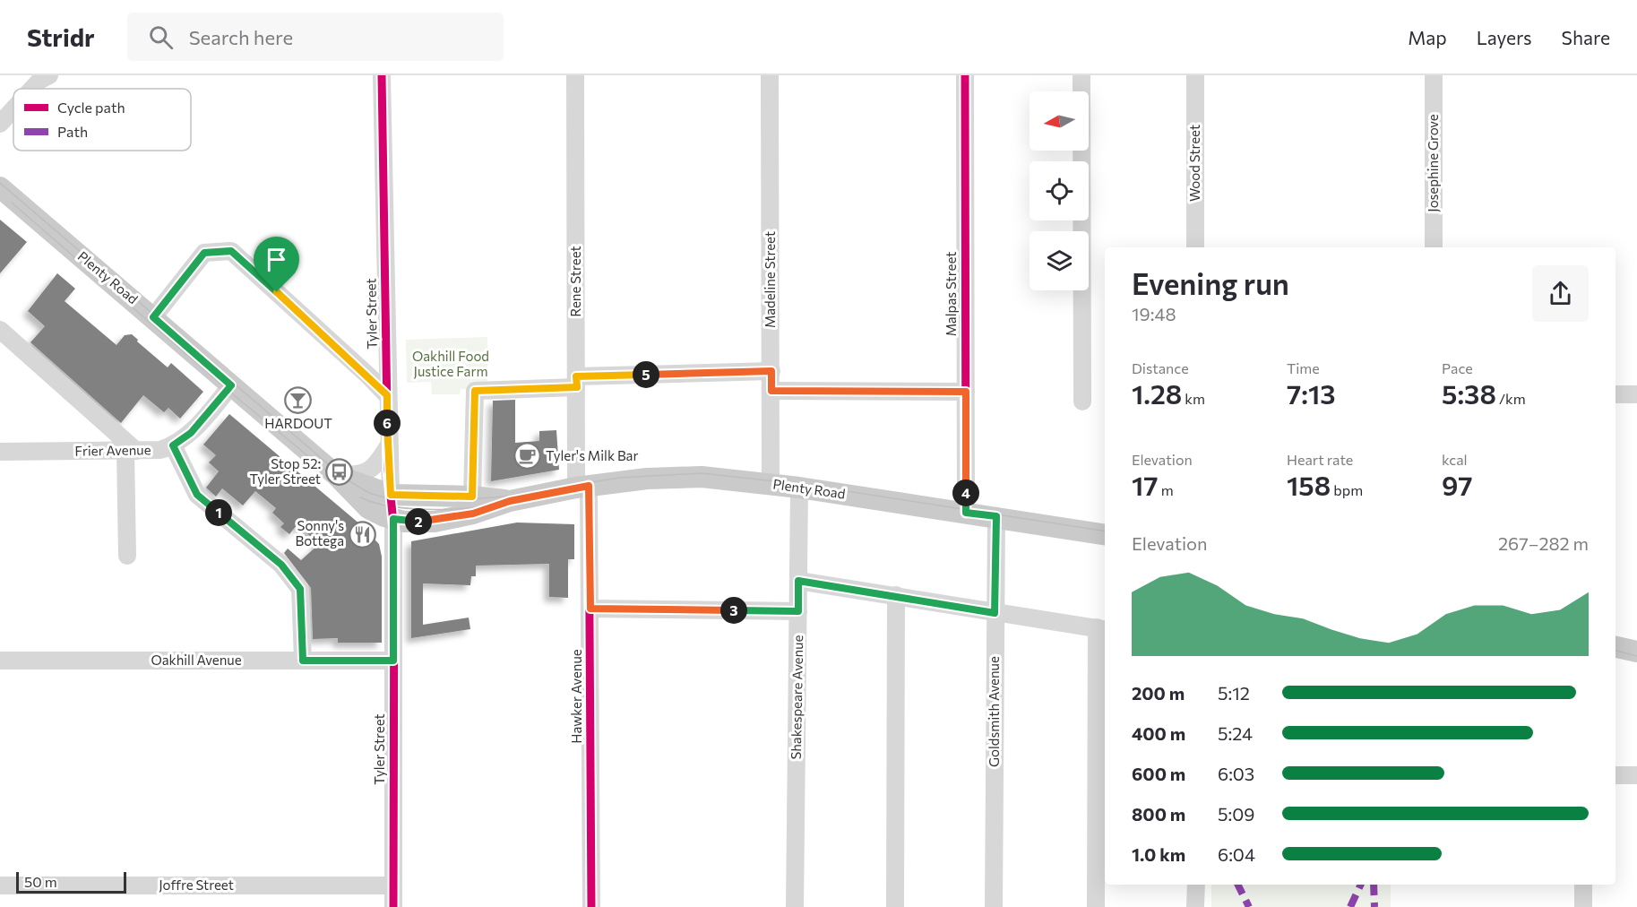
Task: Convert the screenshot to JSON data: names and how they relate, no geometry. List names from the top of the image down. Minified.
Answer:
{"streets":{"main road":["Plenty Road","Tyler Street"],"street":["Wood Street","Josephine Grove","Madeline Street","Rene Street","Malpas Street","Frier Avenue","Oakhill Avenue","Hawker Avenue","Shakespeare Avenue","Goldsmith Avenue","Joffre Street"]},"crossings":[["Plenty Road","Madeline Street"],["Plenty Road","Rene Street"],["Plenty Road","Malpas Street"],["Plenty Road","Tyler Street"],["Plenty Road","Frier Avenue"],["Plenty Road","Hawker Avenue"],["Plenty Road","Shakespeare Avenue"],["Plenty Road","Goldsmith Avenue"],["Rene Street","Hawker Avenue"],["Tyler Street","Oakhill Avenue"],["Tyler Street","Joffre Street"]],"parks":["Oakhill Food Justice Farm"],"places":{"bar":["HARDOUT"],"cafe":["Tyler's Milk Bar"],"bus stop":["Stop 52: Tyler Street"],"restaurant":["Sonny's Bottega"]},"legend":["Cycle path","Path"],"scale_bar":"50 m","north":"left","page":{"header":"Stridr","search":"Search here","nav":["Map","Layers","Share"],"heading":["Evening run","19:48"],"stats":[["Distance","1.28 km"],["Time","7:13"],["Pace","5:38 /km"],["Elevation","17 m"],["Heart rate","158 bpm"],["kcal","97"]],"pins":["5","6","4","1","2","3"],"chart":["Elevation","267–282 m"],"list":[{"name":"200 m","note":"5:12"},{"name":"400 m","note":"5:24"},{"name":"600 m","note":"6:03"},{"name":"800 m","note":"5:09"},{"name":"1.0 km","note":"6:04"}],"scale":"50 m"}}
